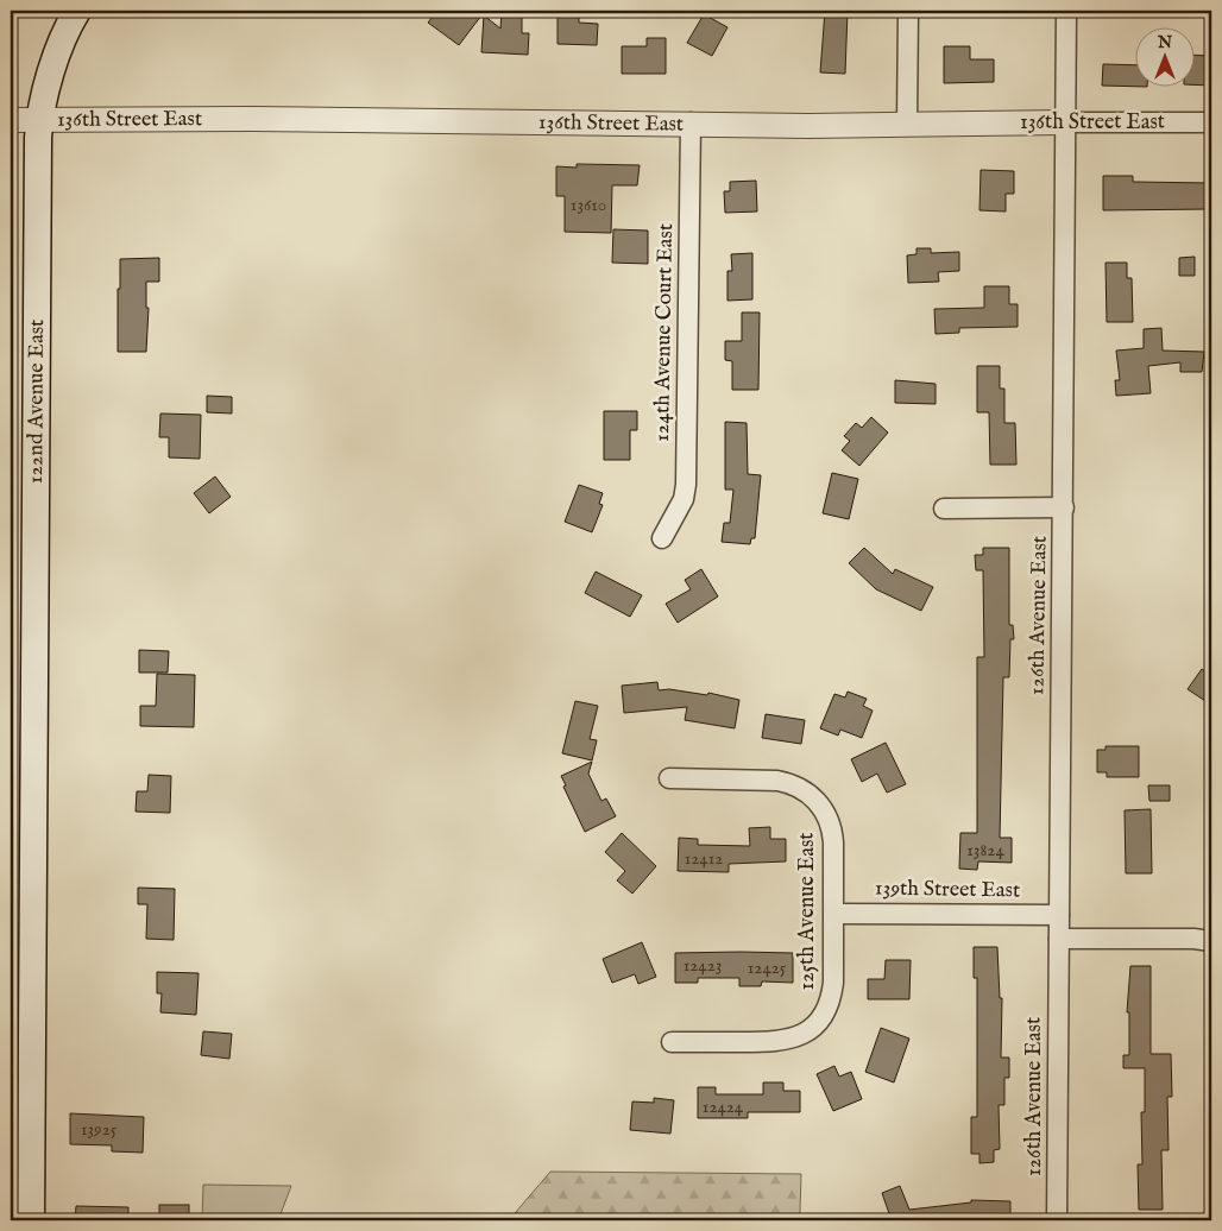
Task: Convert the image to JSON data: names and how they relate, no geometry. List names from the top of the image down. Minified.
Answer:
{"streets":{"main road":["122nd Avenue East"],"street":["136th Street East","124th Avenue Court East","126th Avenue East","139th Street East","125th Avenue East"]},"crossings":[["136th Street East","124th Avenue Court East"],["136th Street East","122nd Avenue East"],["136th Street East","126th Avenue East"],["126th Avenue East","139th Street East"],["139th Street East","125th Avenue East"]],"house_numbers":["13610","13824","12412","12423","12425","12424","13925"],"north":"top"}
